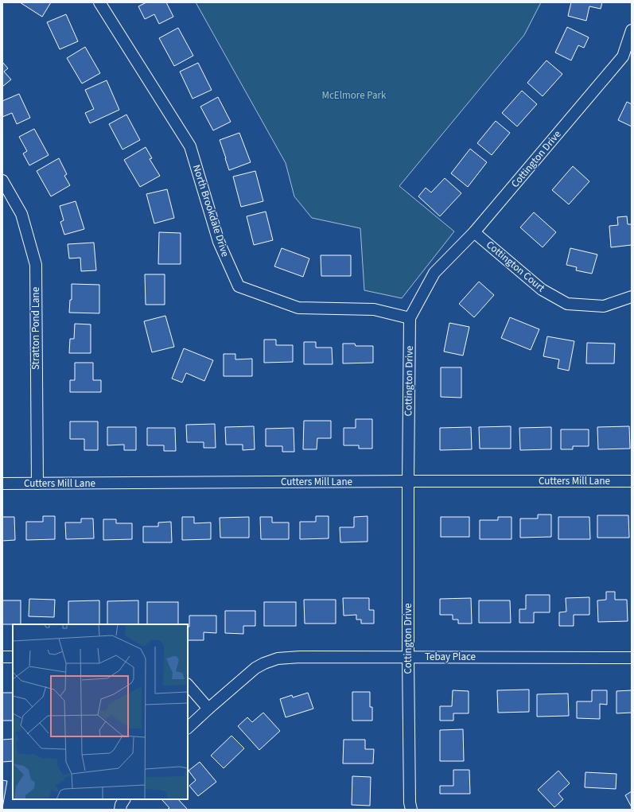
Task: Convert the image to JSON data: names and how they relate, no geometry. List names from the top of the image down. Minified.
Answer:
{"streets":{"street":["Cottington Drive","North Brookdale Drive","Cottington Court","Stratton Pond Lane","Cutters Mill Lane","Tebay Place"]},"crossings":[["Cottington Drive","North Brookdale Drive"],["Cottington Drive","Cottington Court"],["Cottington Drive","Cutters Mill Lane"],["Cottington Drive","Tebay Place"],["Stratton Pond Lane","Cutters Mill Lane"]],"parks":["McElmore Park"]}
